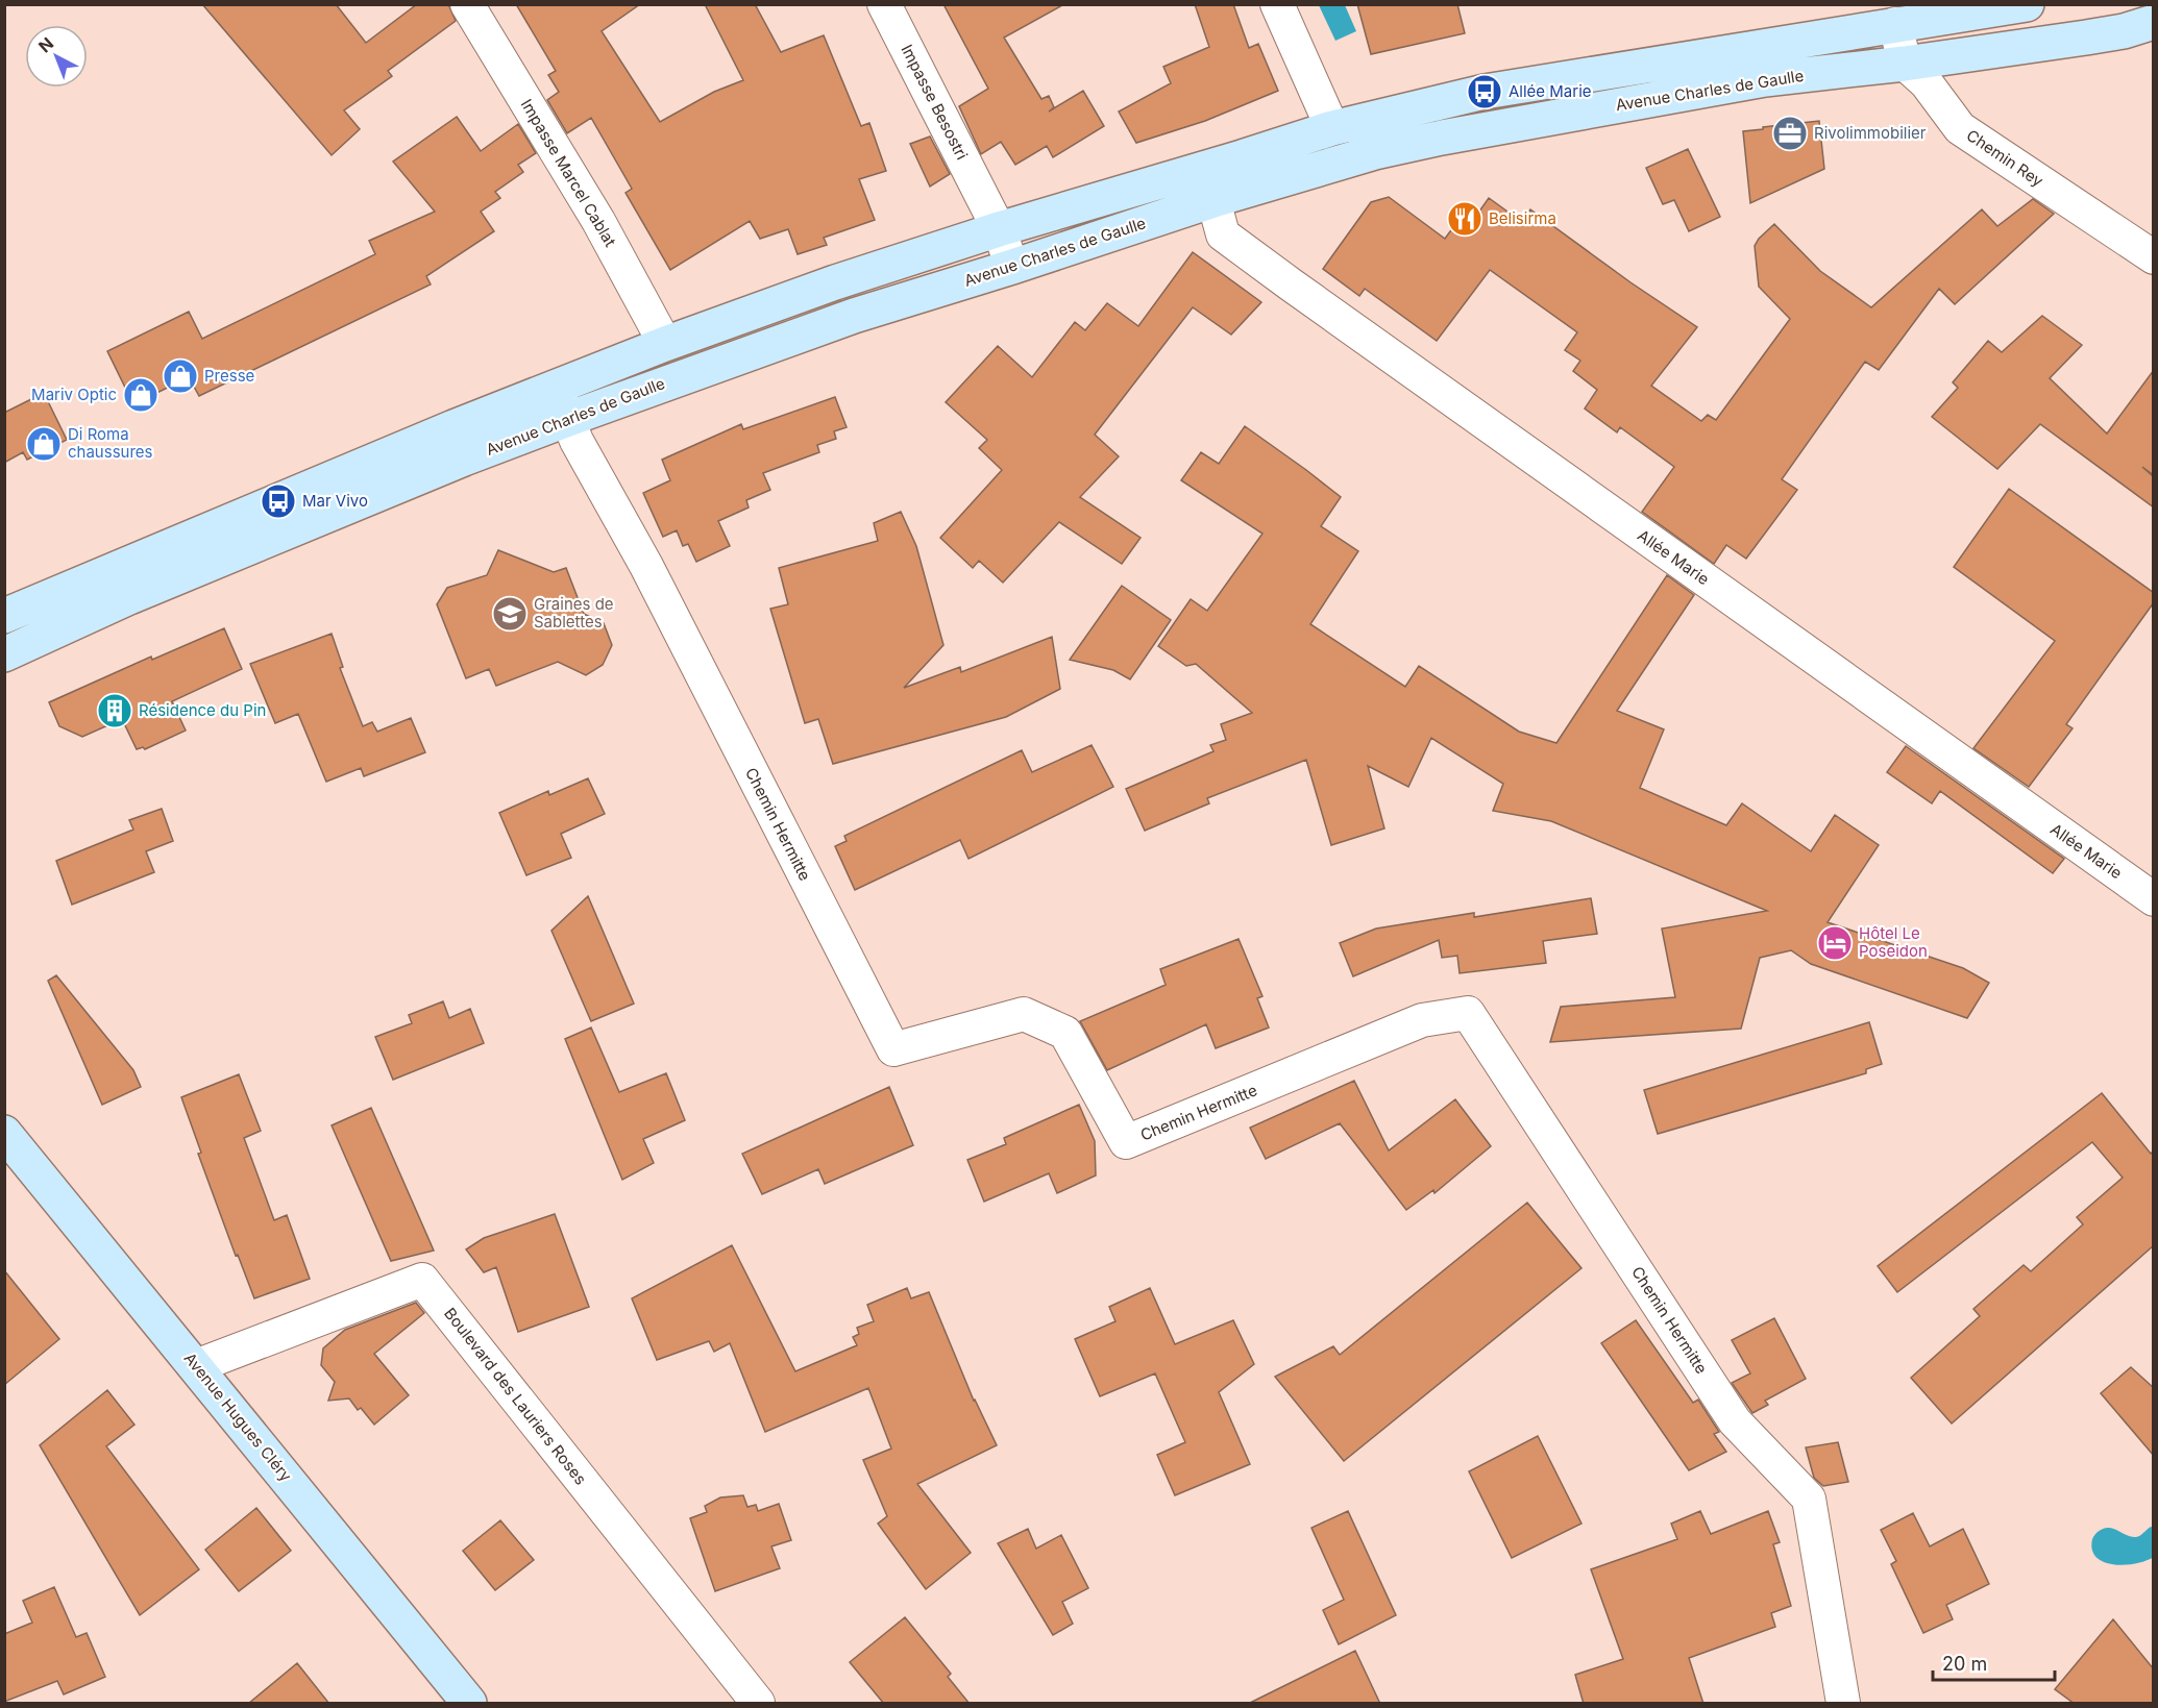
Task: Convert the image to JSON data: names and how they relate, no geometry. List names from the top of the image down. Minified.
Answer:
{"streets":{"main road":["Avenue Charles de Gaulle","Avenue Hugues Cléry"],"street":["Impasse Besostri","Chemin Rey","Impasse Marcel Cablat","Allée Marie","Chemin Hermitte","Boulevard des Lauriers Roses"]},"crossings":[["Avenue Charles de Gaulle","Impasse Besostri"],["Avenue Charles de Gaulle","Chemin Rey"],["Avenue Charles de Gaulle","Impasse Marcel Cablat"],["Avenue Charles de Gaulle","Allée Marie"],["Avenue Charles de Gaulle","Chemin Hermitte"],["Boulevard des Lauriers Roses","Avenue Hugues Cléry"]],"places":{"bus stop":["Allée Marie","Mar Vivo"],"office":["Rivolimmobilier"],"restaurant":["Belisirma"],"shop":["Presse","Mariv Optic","Di Roma chaussures"],"school or university":["Graines de Sablettes"],"building":["Résidence du Pin"],"hotel":["Hôtel Le Poseidon"]},"scale_bar":"20 m","north":"top left"}
